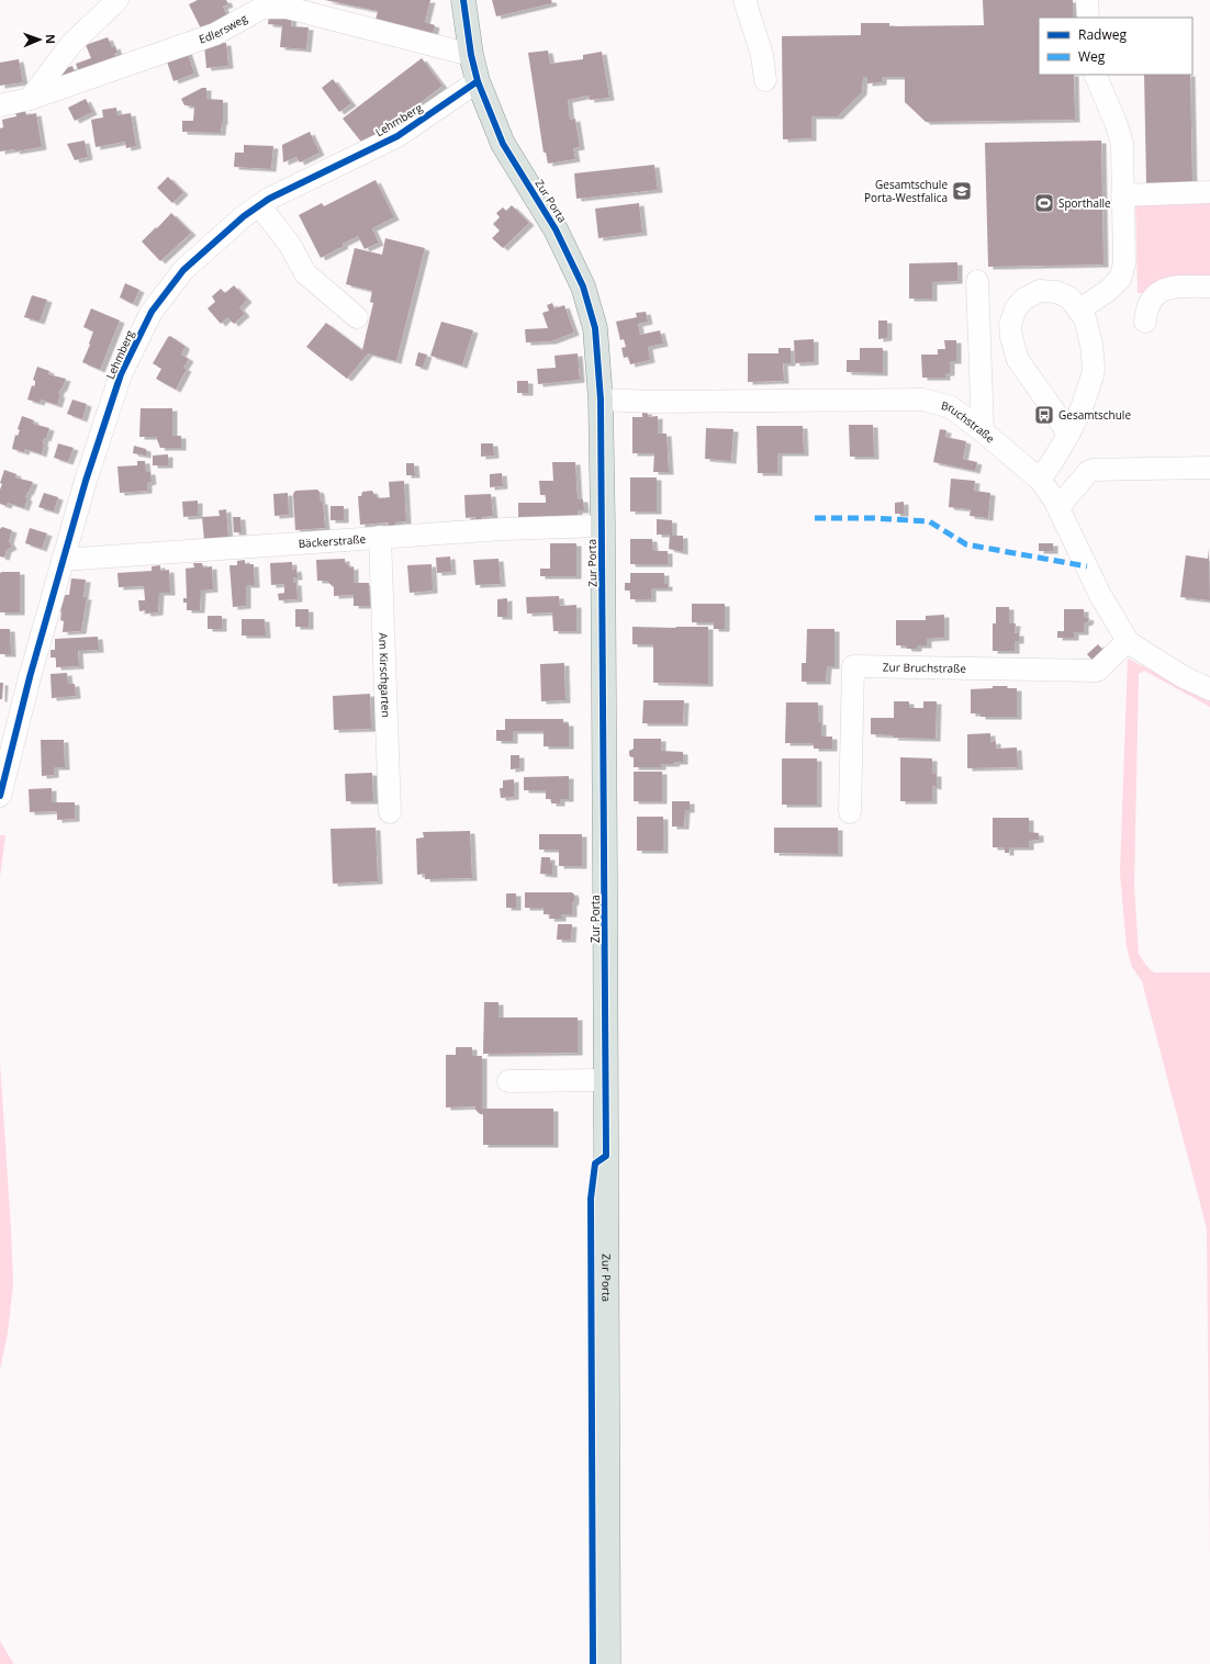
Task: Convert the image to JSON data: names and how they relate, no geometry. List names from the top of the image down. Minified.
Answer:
{"streets":{"main road":["Zur Porta"],"street":["Edlersweg","Lehmberg","Bruchstraße","Bäckerstraße","Zur Bruchstraße","Am Kirschgarten"]},"crossings":[["Edlersweg","Zur Porta"],["Lehmberg","Zur Porta"],["Lehmberg","Bäckerstraße"],["Zur Porta","Bruchstraße"],["Zur Porta","Bäckerstraße"],["Bruchstraße","Zur Bruchstraße"],["Bäckerstraße","Am Kirschgarten"]],"places":{"school or university":["Gesamtschule Porta-Westfalica"],"sports":["Sporthalle"],"bus stop":["Gesamtschule"]},"legend":["Radweg","Weg"],"north":"right"}
